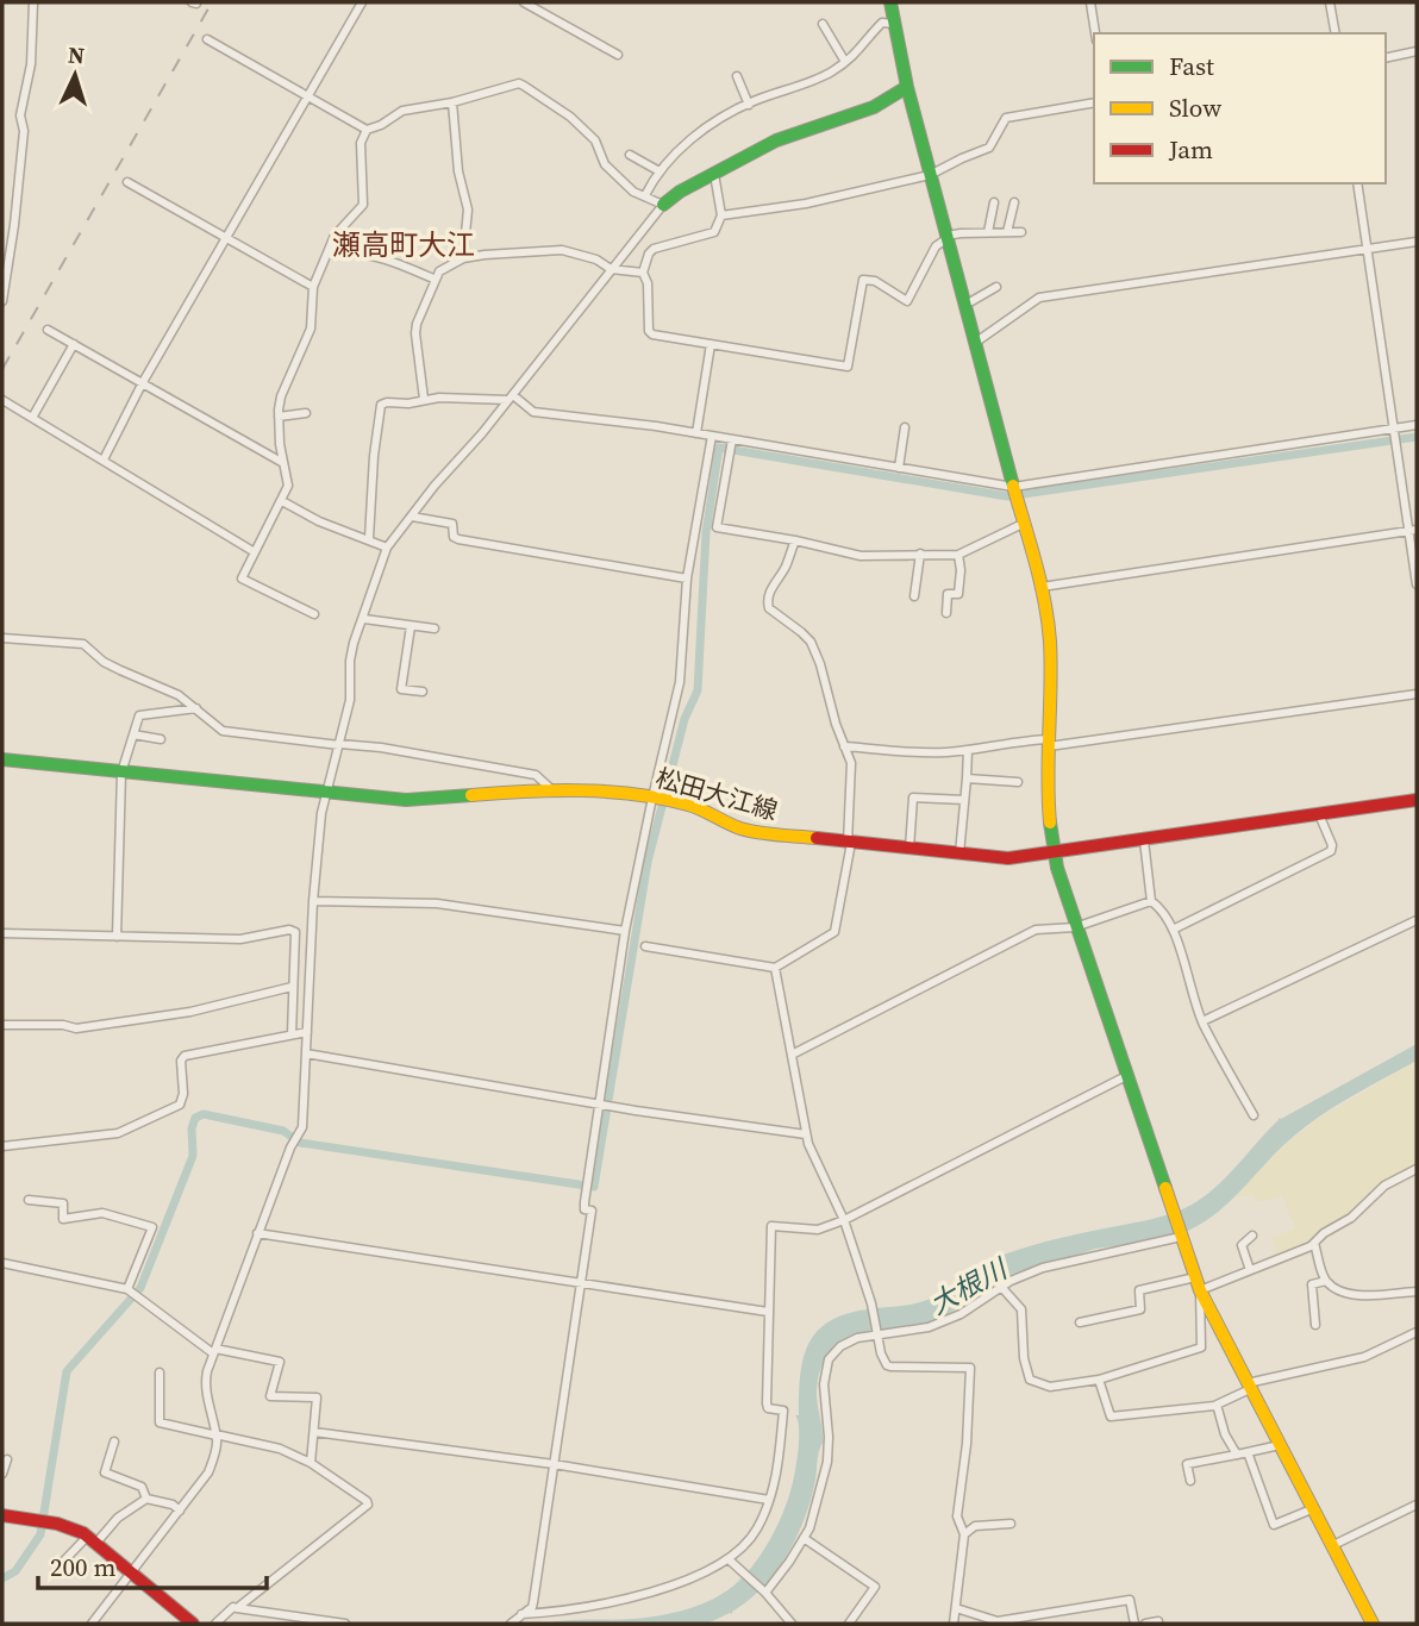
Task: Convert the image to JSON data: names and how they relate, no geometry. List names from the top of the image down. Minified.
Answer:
{"streets":{"street":["松田大江線"]},"districts":["瀬高町大江"],"water":["大根川"],"legend":["Fast","Slow","Jam"],"scale_bar":"200 m","north":"top"}
